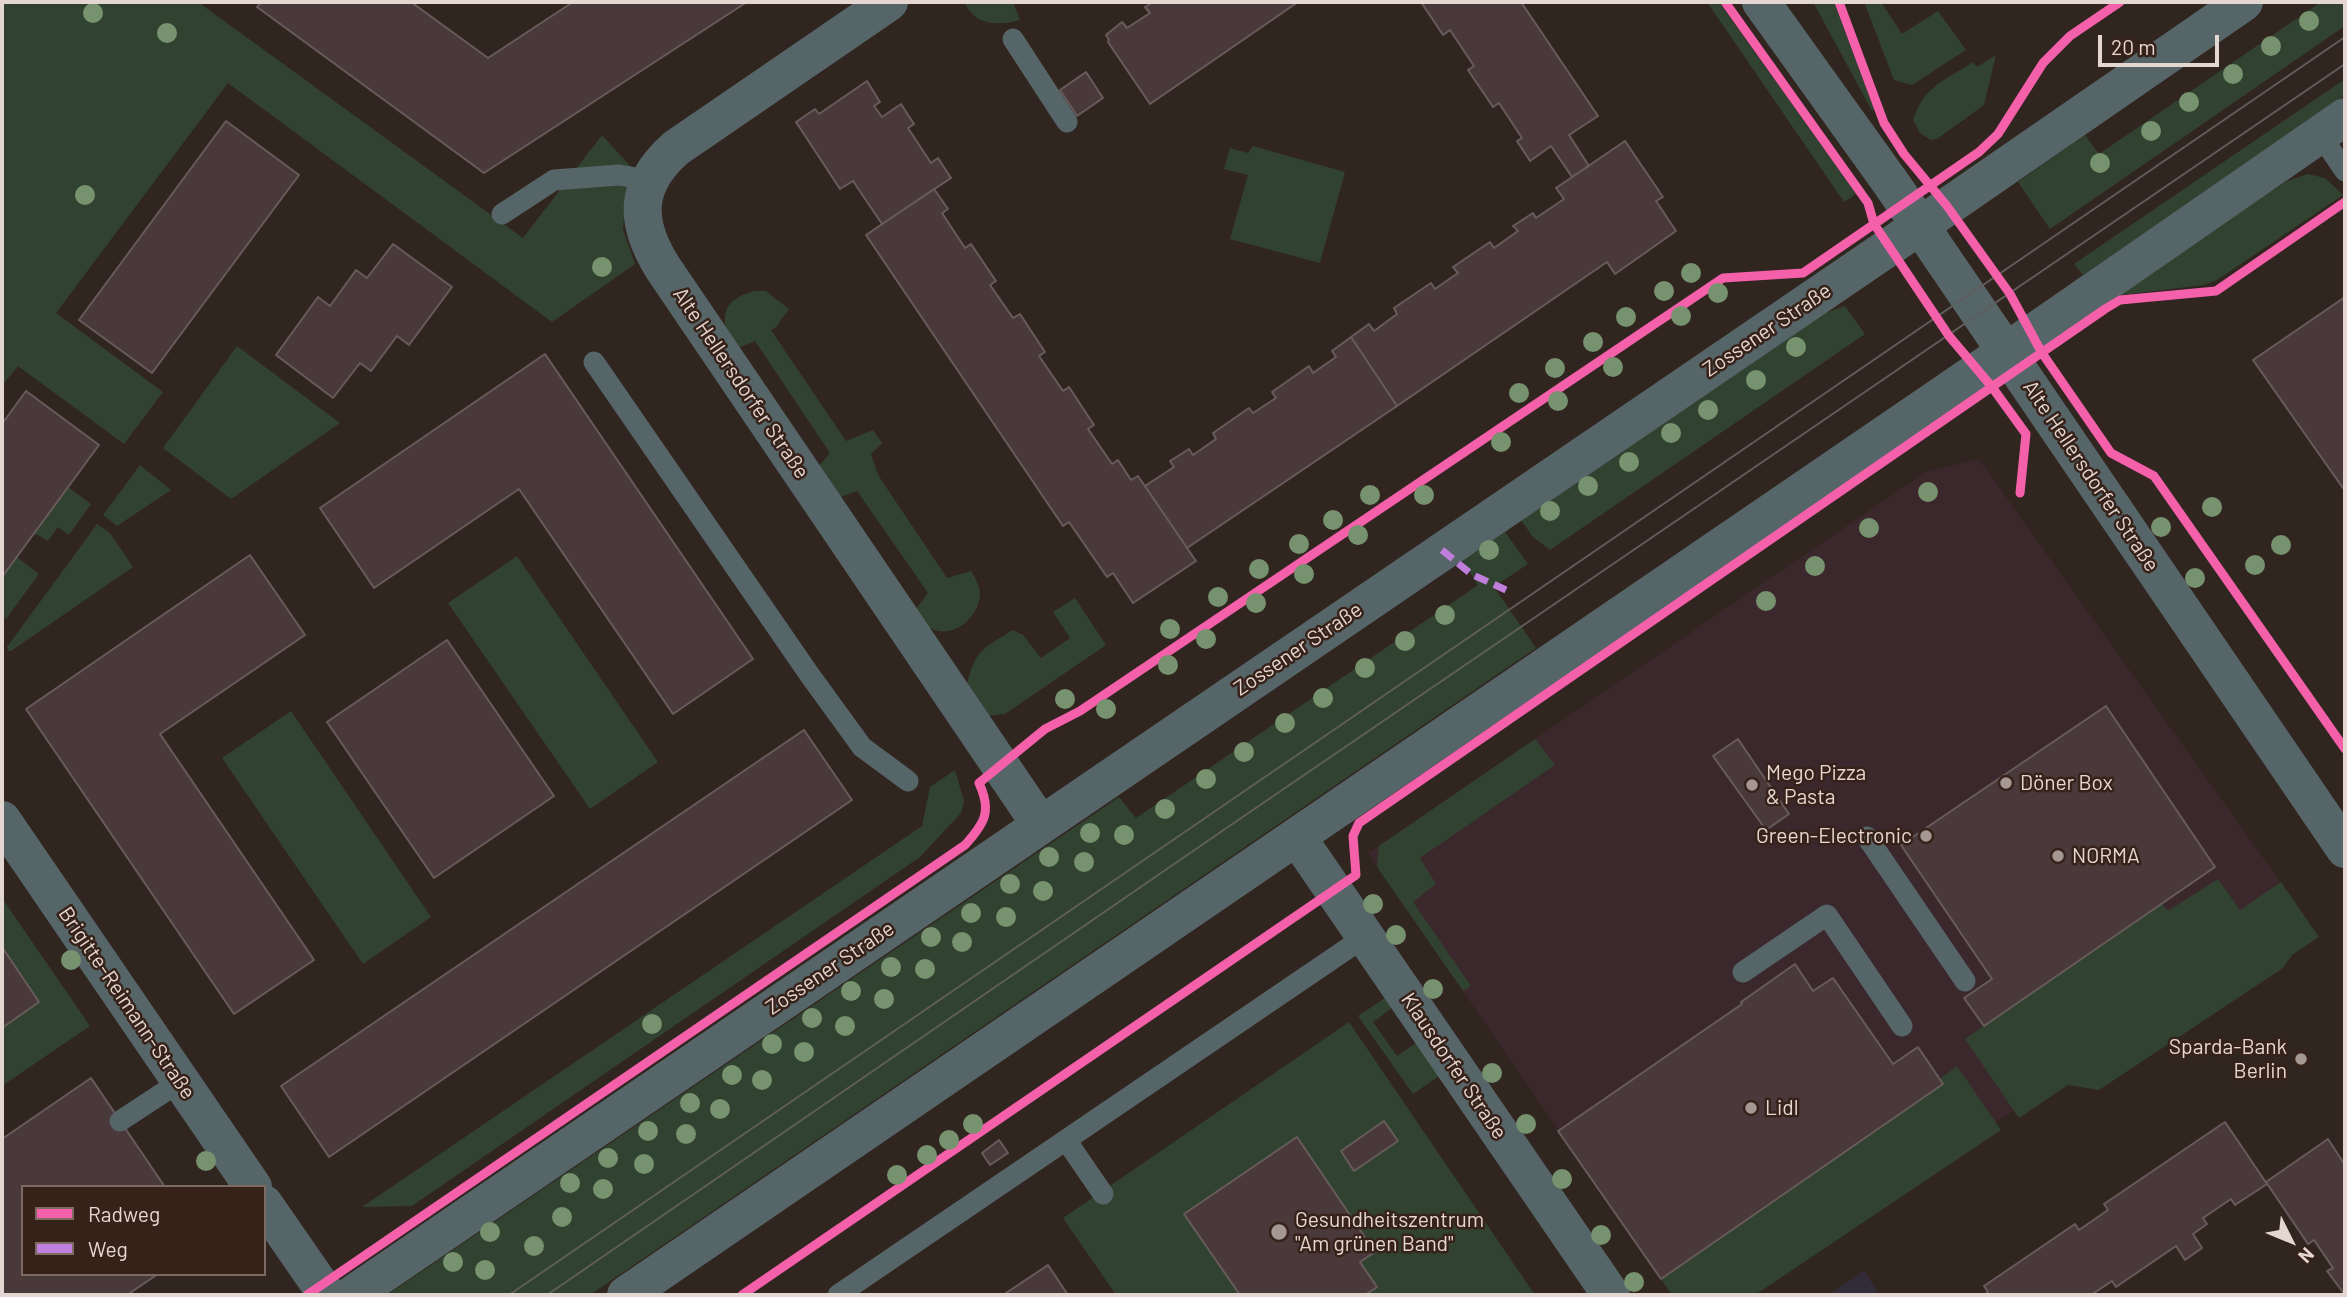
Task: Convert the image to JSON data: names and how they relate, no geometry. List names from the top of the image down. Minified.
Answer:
{"streets":{"street":["Zossener Straße","Alte Hellersdorfer Straße","Brigitte-Reimann-Straße","Klausdorfer Straße"]},"crossings":[["Zossener Straße","Alte Hellersdorfer Straße"]],"places":["Döner Box","Mego Pizza & Pasta","Green-Electronic","NORMA","Sparda-Bank Berlin","Lidl","Gesundheitszentrum \"Am grünen Band\""],"legend":["Radweg","Weg"],"scale_bar":"20 m","north":"bottom right"}
